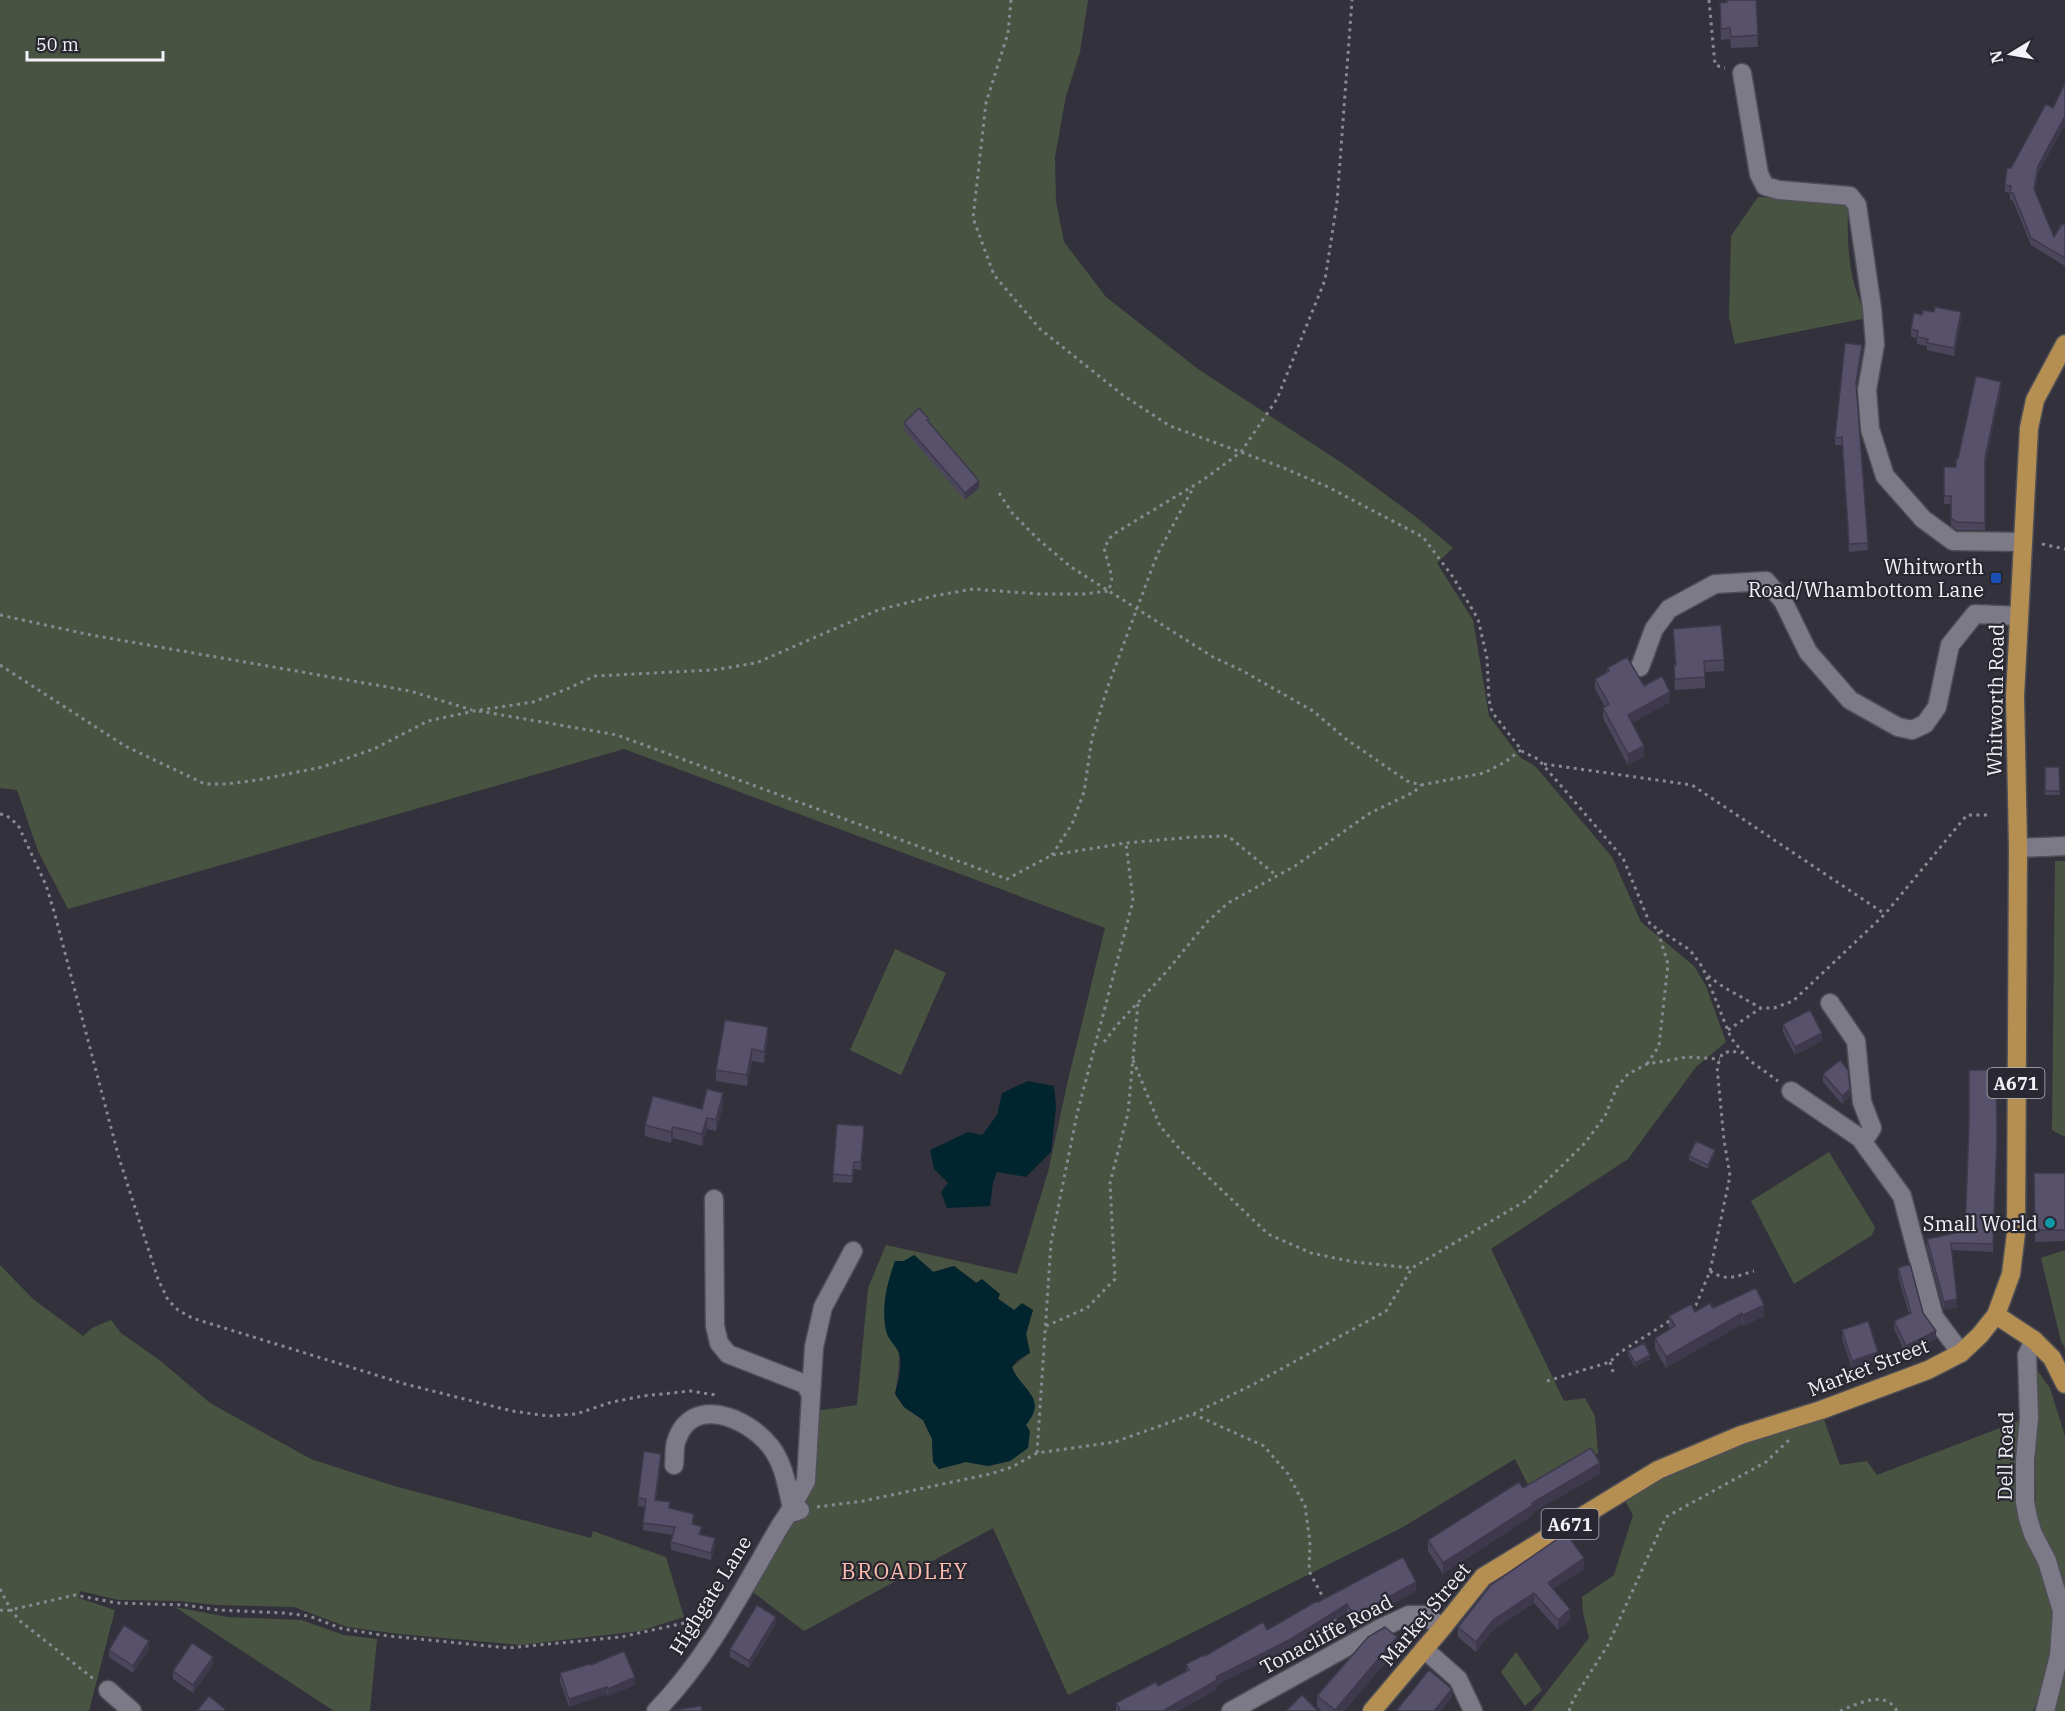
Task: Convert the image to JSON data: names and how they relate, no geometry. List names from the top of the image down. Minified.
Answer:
{"streets":{"main road":["Whitworth Road","A671","Market Street"],"street":["Dell Road","Highgate Lane","Tonacliffe Road"]},"crossings":[["Whitworth Road","Market Street"],["Market Street","Tonacliffe Road"]],"districts":["BROADLEY"],"places":{"transit":["Whitworth Road/Whambottom Lane"],"other":["Small World"]},"scale_bar":"50 m","north":"left"}
